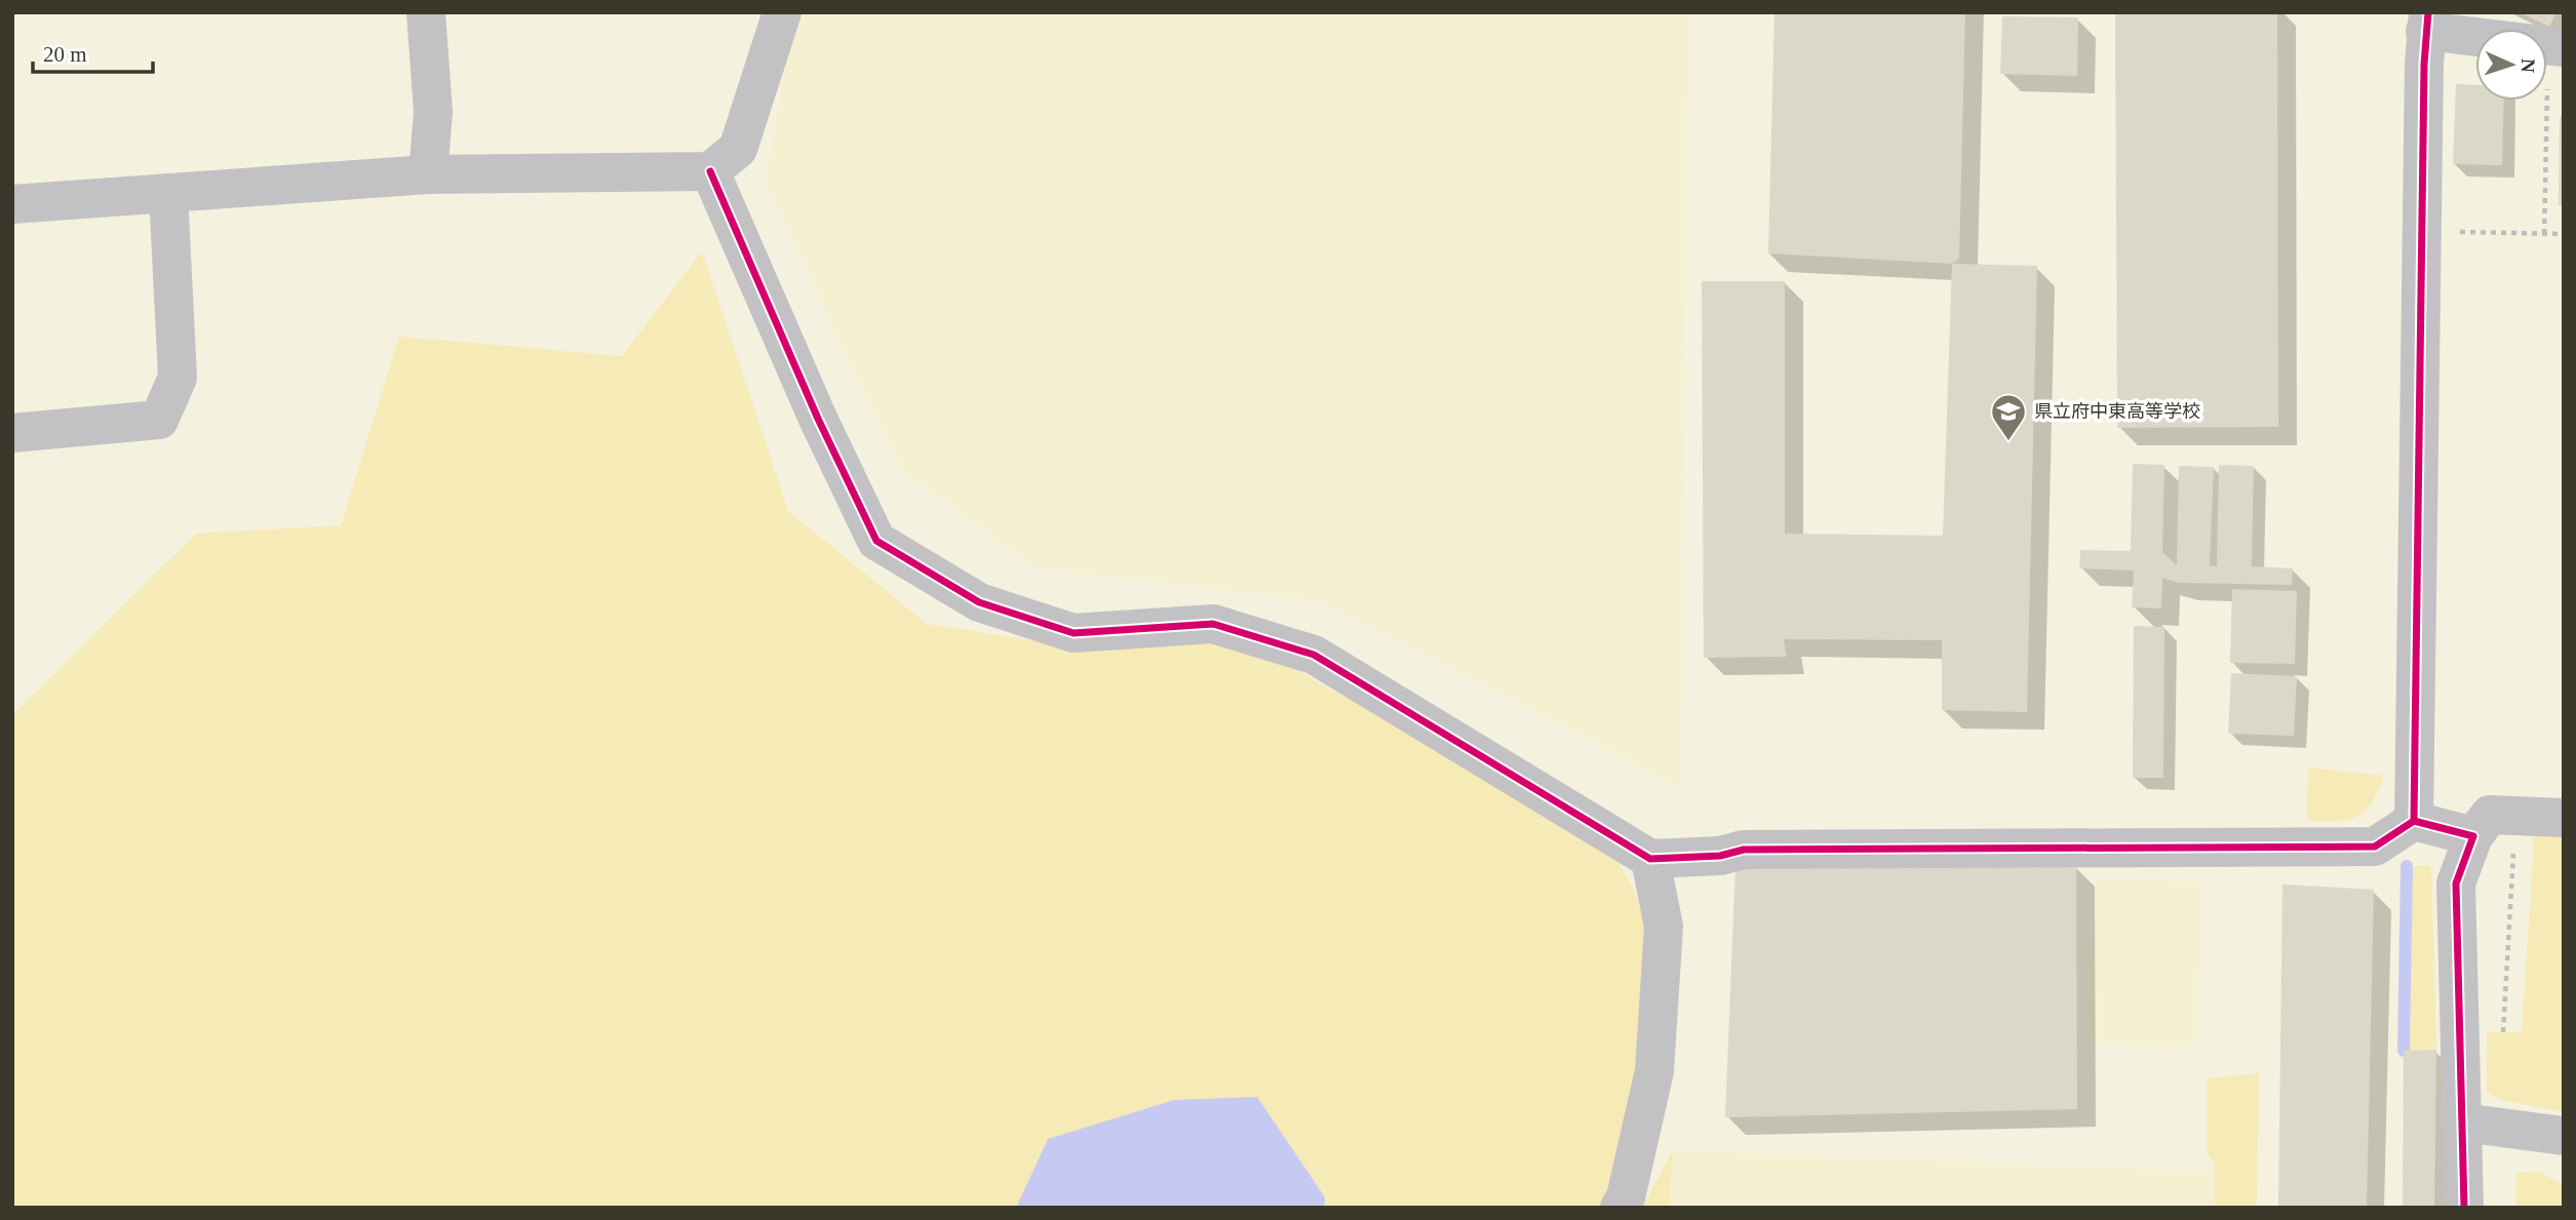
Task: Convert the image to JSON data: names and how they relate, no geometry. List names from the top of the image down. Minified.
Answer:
{"places":{"school or university":["県立府中東高等学校"]},"scale_bar":"20 m","north":"right"}
